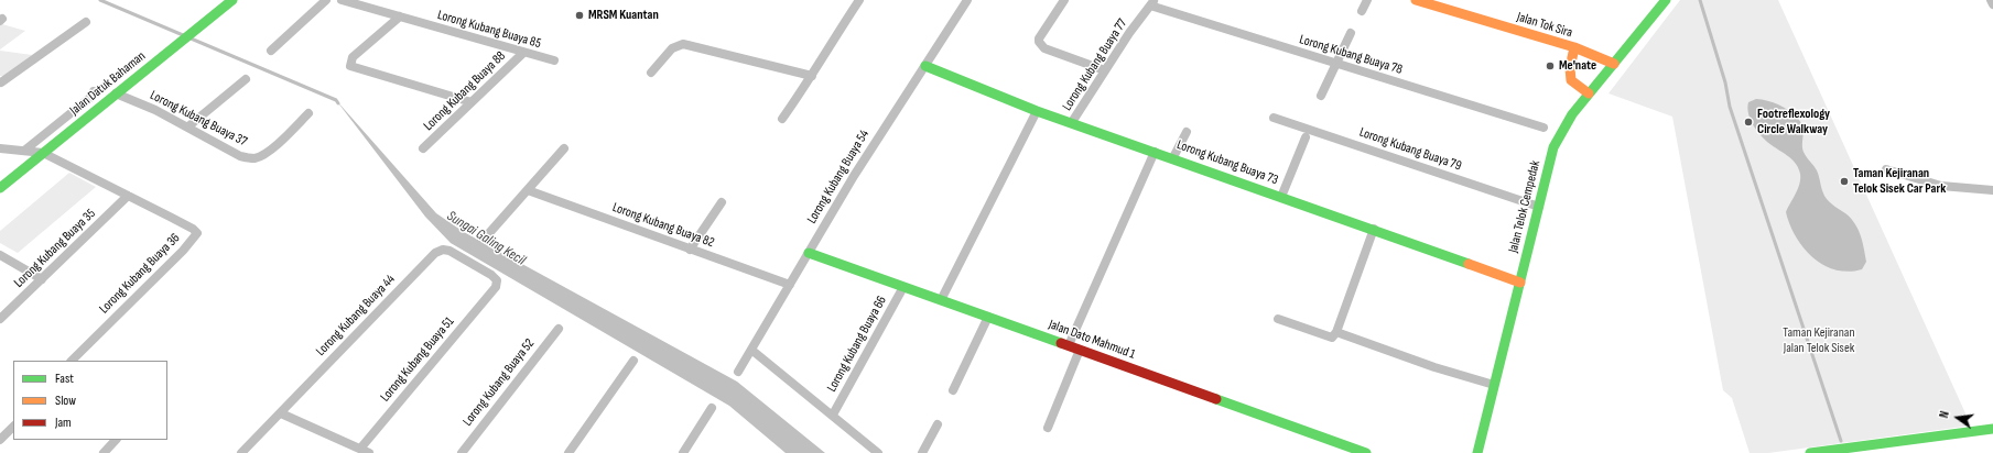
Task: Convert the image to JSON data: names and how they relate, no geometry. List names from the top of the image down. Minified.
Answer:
{"streets":{"street":["Jalan Tok Sira","Lorong Kubang Buaya 85","Lorong Kubang Buaya 78","Lorong Kubang Buaya 77","Jalan Datuk Bahaman","Lorong Kubang Buaya 88","Lorong Kubang Buaya 37","Lorong Kubang Buaya 79","Lorong Kubang Buaya 73","Lorong Kubang Buaya 54","Jalan Telok Cempedak","Lorong Kubang Buaya 82","Lorong Kubang Buaya 35","Lorong Kubang Buaya 36","Lorong Kubang Buaya 44","Jalan Dato Mahmud 1","Lorong Kubang Buaya 66","Lorong Kubang Buaya 51","Lorong Kubang Buaya 52"]},"crossings":[["Jalan Tok Sira","Jalan Telok Cempedak"],["Lorong Kubang Buaya 85","Lorong Kubang Buaya 88"],["Lorong Kubang Buaya 78","Lorong Kubang Buaya 77"],["Lorong Kubang Buaya 77","Lorong Kubang Buaya 73"],["Jalan Datuk Bahaman","Lorong Kubang Buaya 37"],["Jalan Datuk Bahaman","Lorong Kubang Buaya 36"],["Lorong Kubang Buaya 79","Jalan Telok Cempedak"],["Lorong Kubang Buaya 73","Lorong Kubang Buaya 54"],["Lorong Kubang Buaya 73","Jalan Telok Cempedak"],["Lorong Kubang Buaya 54","Lorong Kubang Buaya 82"],["Lorong Kubang Buaya 54","Jalan Dato Mahmud 1"],["Lorong Kubang Buaya 35","Lorong Kubang Buaya 36"],["Lorong Kubang Buaya 44","Lorong Kubang Buaya 51"],["Jalan Dato Mahmud 1","Lorong Kubang Buaya 66"]],"water":["Sungai Galing Kecil"],"parks":["Taman Kejiranan Jalan Telok Sisek"],"places":["MRSM Kuantan","Me'nate","Footreflexology Circle Walkway","Taman Kejiranan Telok Sisek Car Park"],"legend":["Fast","Slow","Jam"],"north":"left"}
